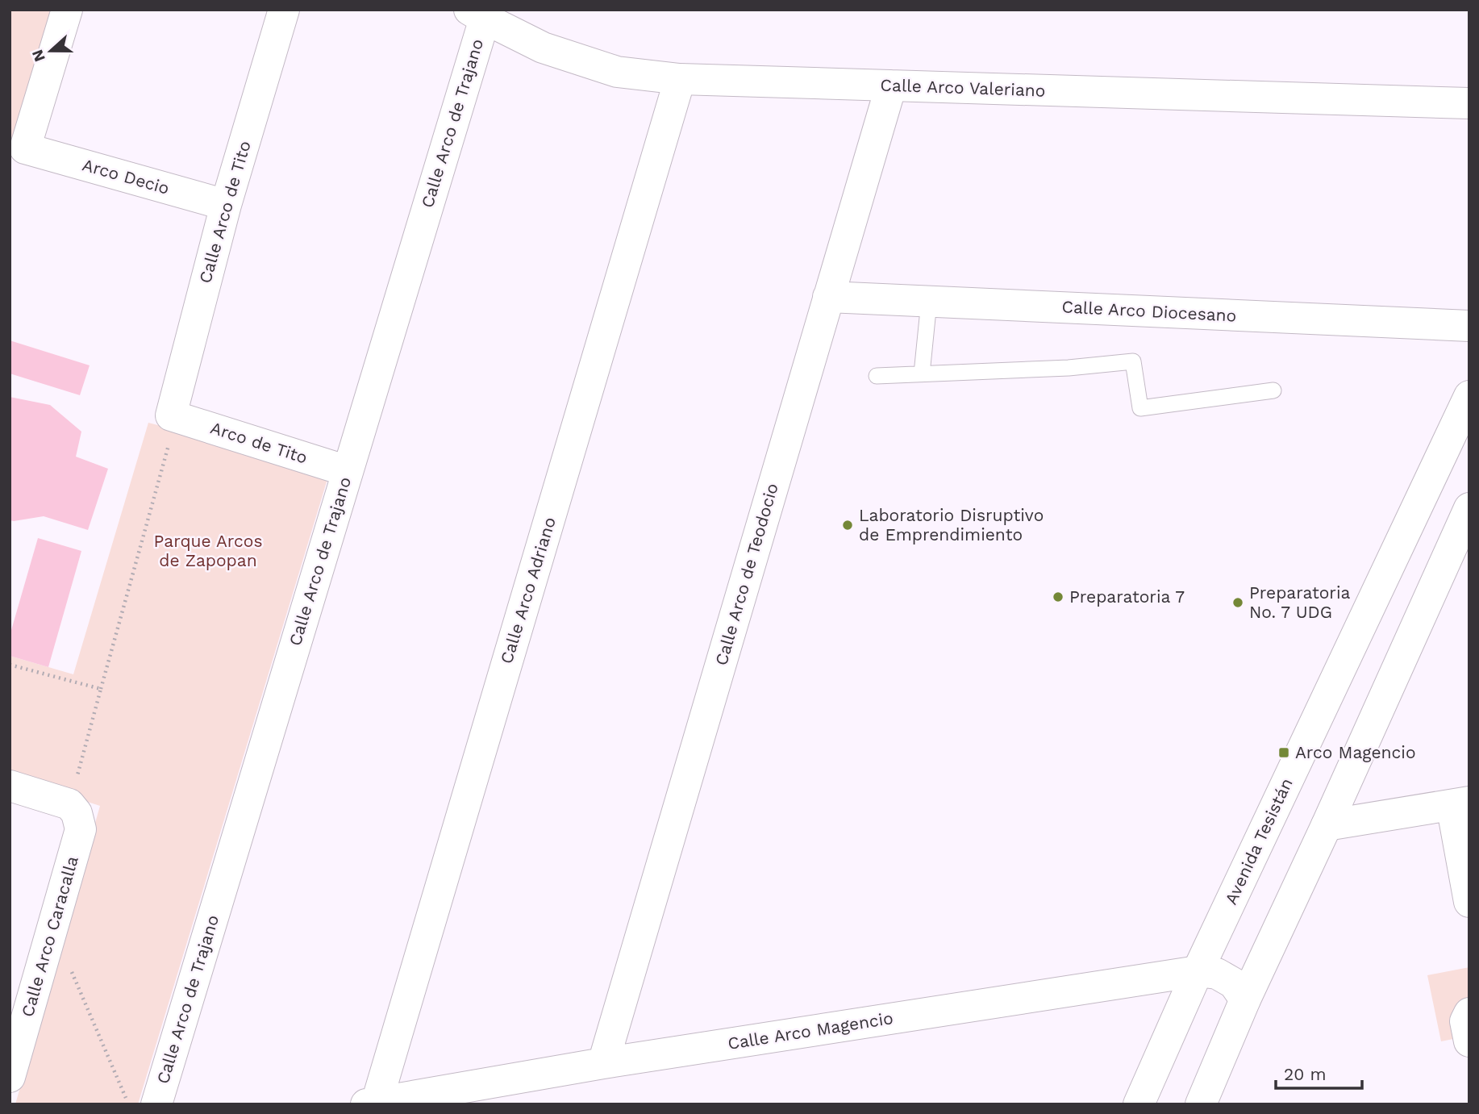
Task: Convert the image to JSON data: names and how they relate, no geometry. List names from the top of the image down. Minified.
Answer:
{"streets":{"street":["Calle Arco Valeriano","Calle Arco de Trajano","Arco Decio","Calle Arco de Tito","Calle Arco Diocesano","Arco de Tito","Calle Arco de Teodocio","Calle Arco Adriano","Avenida Tesistán","Calle Arco Caracalla","Calle Arco Magencio"]},"crossings":[["Calle Arco Valeriano","Calle Arco de Trajano"],["Calle Arco Valeriano","Calle Arco de Teodocio"],["Calle Arco Valeriano","Calle Arco Adriano"],["Calle Arco de Trajano","Arco de Tito"],["Arco Decio","Calle Arco de Tito"],["Calle Arco de Tito","Arco de Tito"],["Calle Arco Diocesano","Calle Arco de Teodocio"],["Calle Arco de Teodocio","Calle Arco Magencio"],["Calle Arco Adriano","Calle Arco Magencio"],["Avenida Tesistán","Calle Arco Magencio"]],"parks":["Parque Arcos de Zapopan"],"places":{"other":["Laboratorio Disruptivo de Emprendimiento","Preparatoria 7","Preparatoria No. 7 UDG"],"transit":["Arco Magencio"]},"scale_bar":"20 m","north":"left"}
